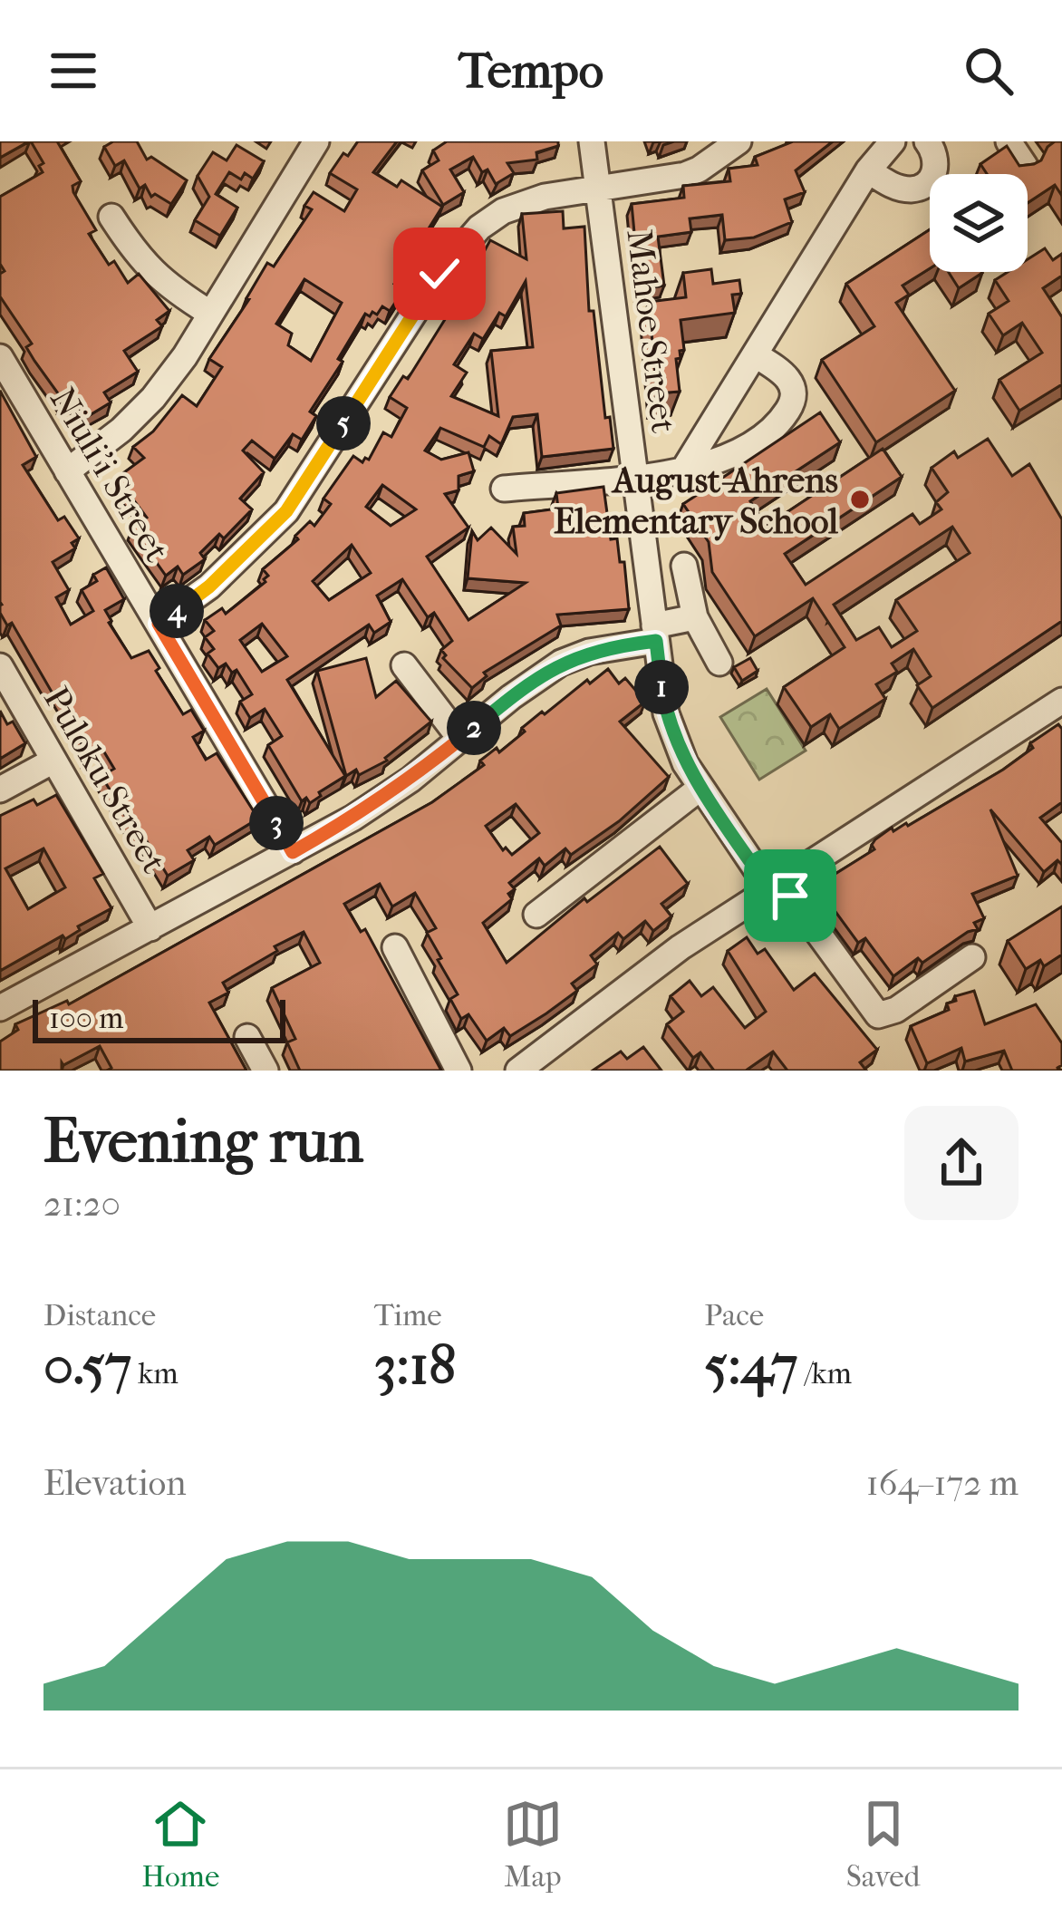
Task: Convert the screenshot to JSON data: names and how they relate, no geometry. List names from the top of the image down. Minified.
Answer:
{"streets":{"street":["Mahoe Street","Niuli'i Street","Puloku Street"]},"places":["August-Ahrens Elementary School"],"scale_bar":"100 m","page":{"header":"Tempo","pins":["5","4","1","2","3"],"scale":"100 m","heading":["Evening run","21:20"],"stats":[["Distance","0.57 km"],["Time","3:18"],["Pace","5:47 /km"]],"chart":["Elevation","164–172 m"],"tabs":["Home","Map","Saved"]}}
